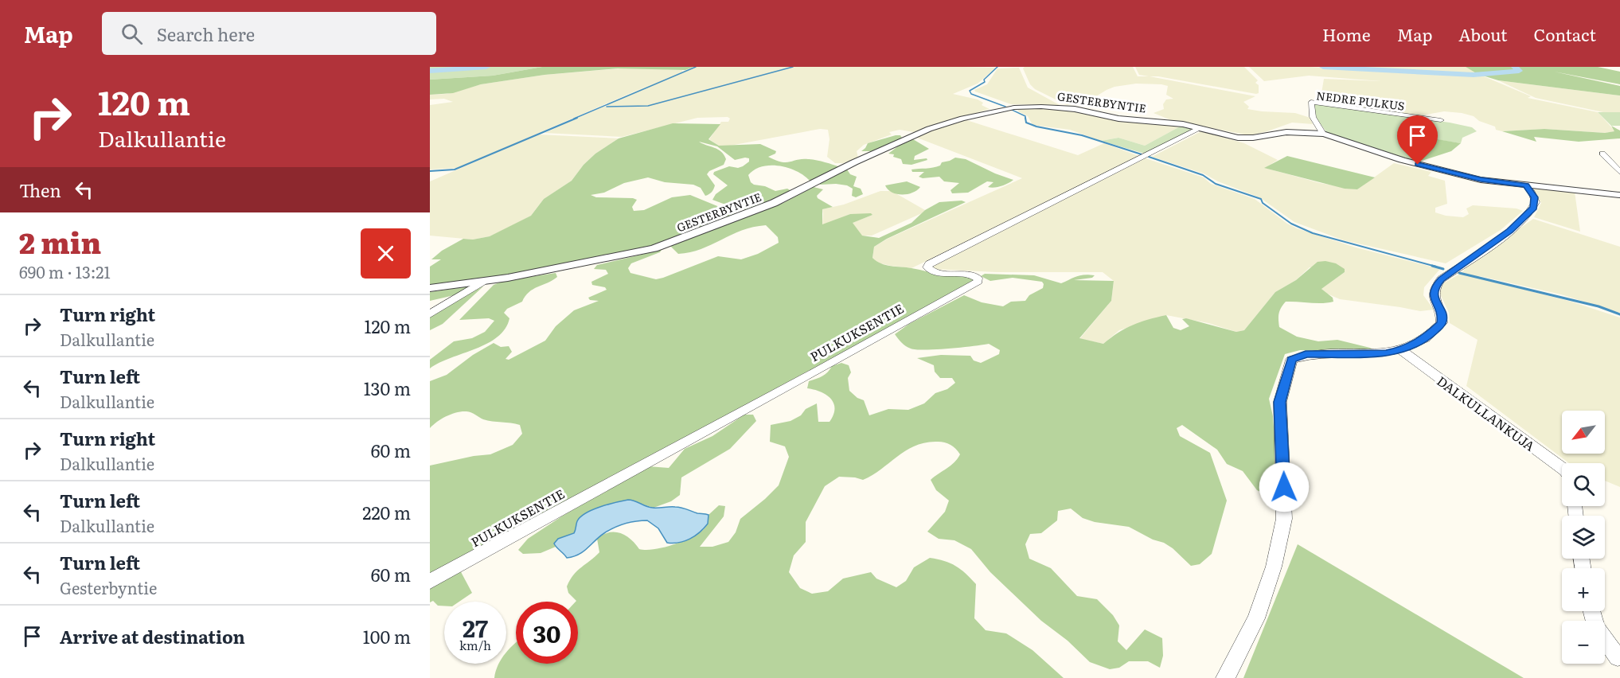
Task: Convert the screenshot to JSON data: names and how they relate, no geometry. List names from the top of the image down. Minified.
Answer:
{"streets":{"street":["NEDRE PULKUS","GESTERBYNTIE","PULKUKSENTIE","DALKULLANKUJA"]},"crossings":[["NEDRE PULKUS","GESTERBYNTIE"],["GESTERBYNTIE","PULKUKSENTIE"]],"north":"bottom left","page":{"header":"Map","search":"Search here","nav":["Home","Map","About","Contact"],"turn":["120 m","Dalkullantie"],"then":"Then","heading":["2 min","690 m · 13:21"],"list":[{"name":"Turn right","note":"Dalkullantie","value":"120 m"},{"name":"Turn left","note":"Dalkullantie","value":"130 m"},{"name":"Turn right","note":"Dalkullantie","value":"60 m"},{"name":"Turn left","note":"Dalkullantie","value":"220 m"},{"name":"Turn left","note":"Gesterbyntie","value":"60 m"},{"name":"Arrive at destination","value":"100 m"}],"map_buttons":["+","−"],"speed":"27 km/h","limit":"30"}}
